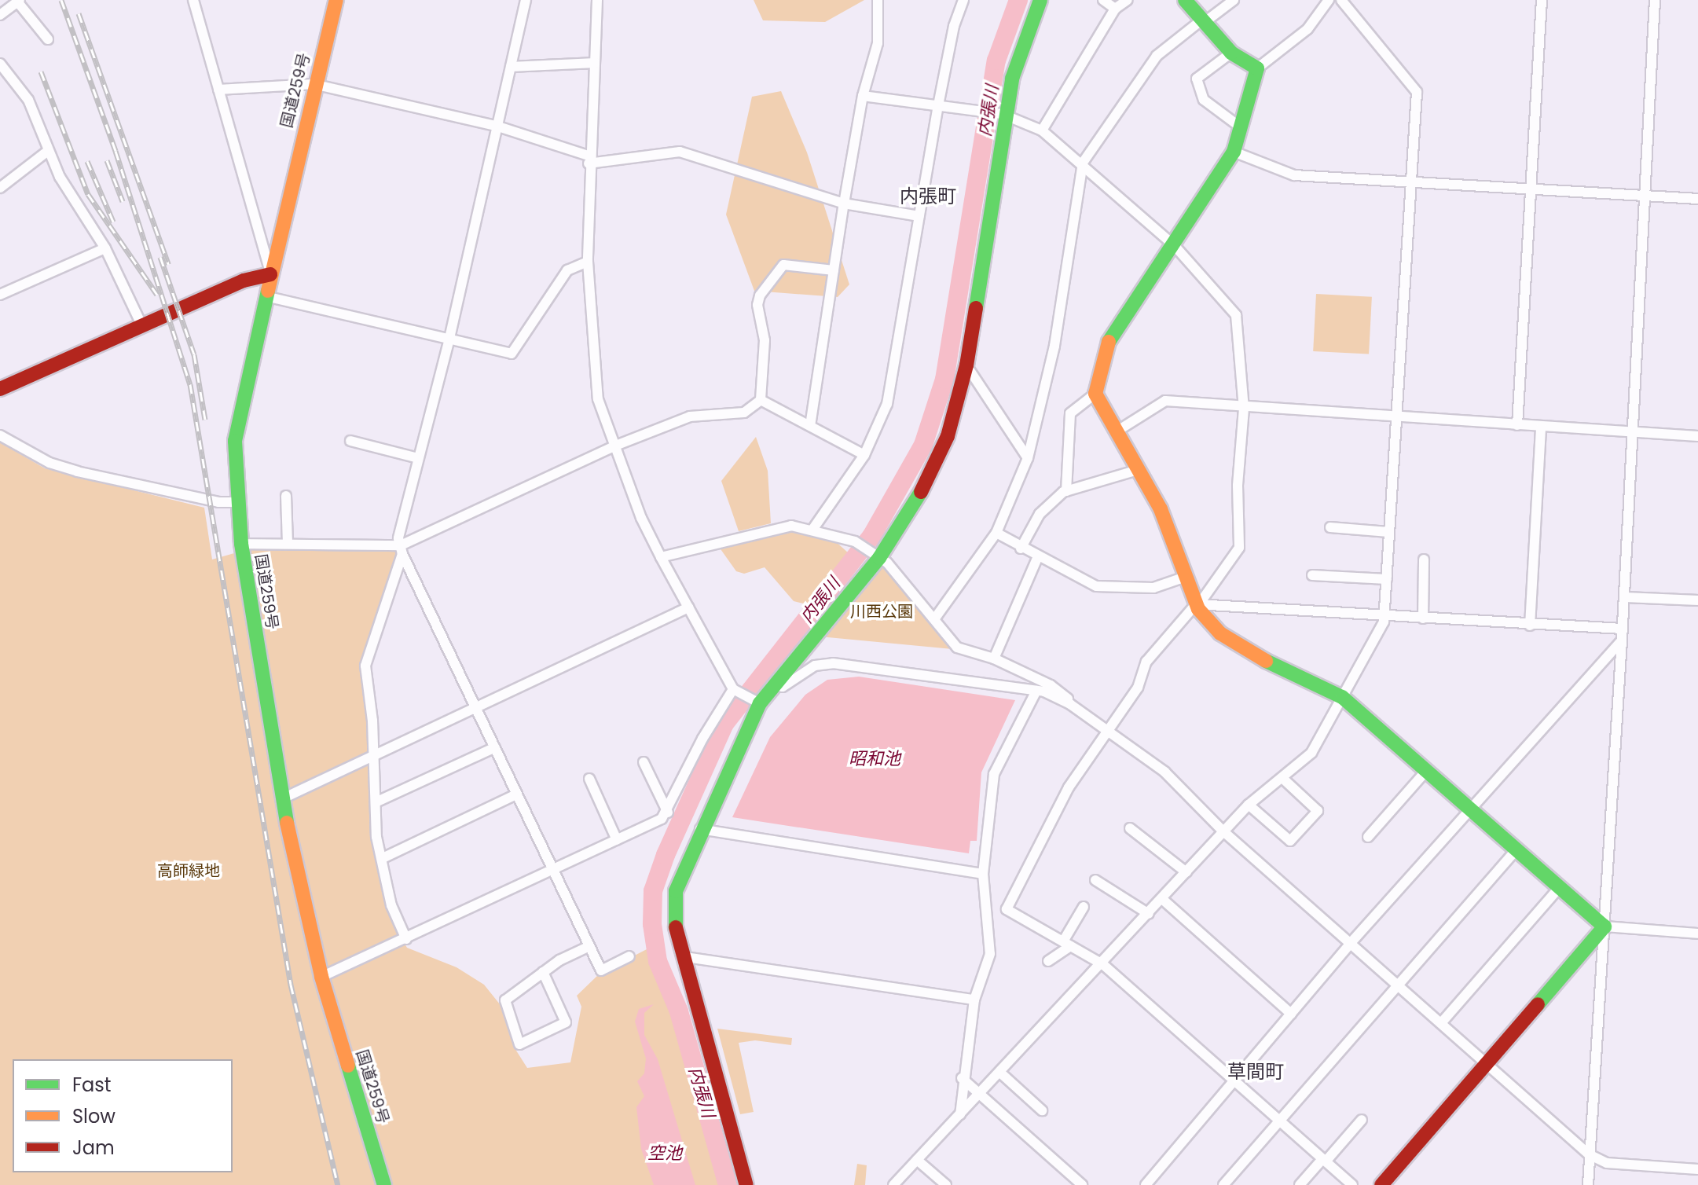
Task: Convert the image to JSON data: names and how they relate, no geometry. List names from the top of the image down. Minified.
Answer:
{"streets":{"main road":["国道259号"]},"districts":["内張町","草間町"],"water":["内張川","昭和池","空池"],"parks":["川西公園","高師緑地"],"legend":["Fast","Slow","Jam"]}
